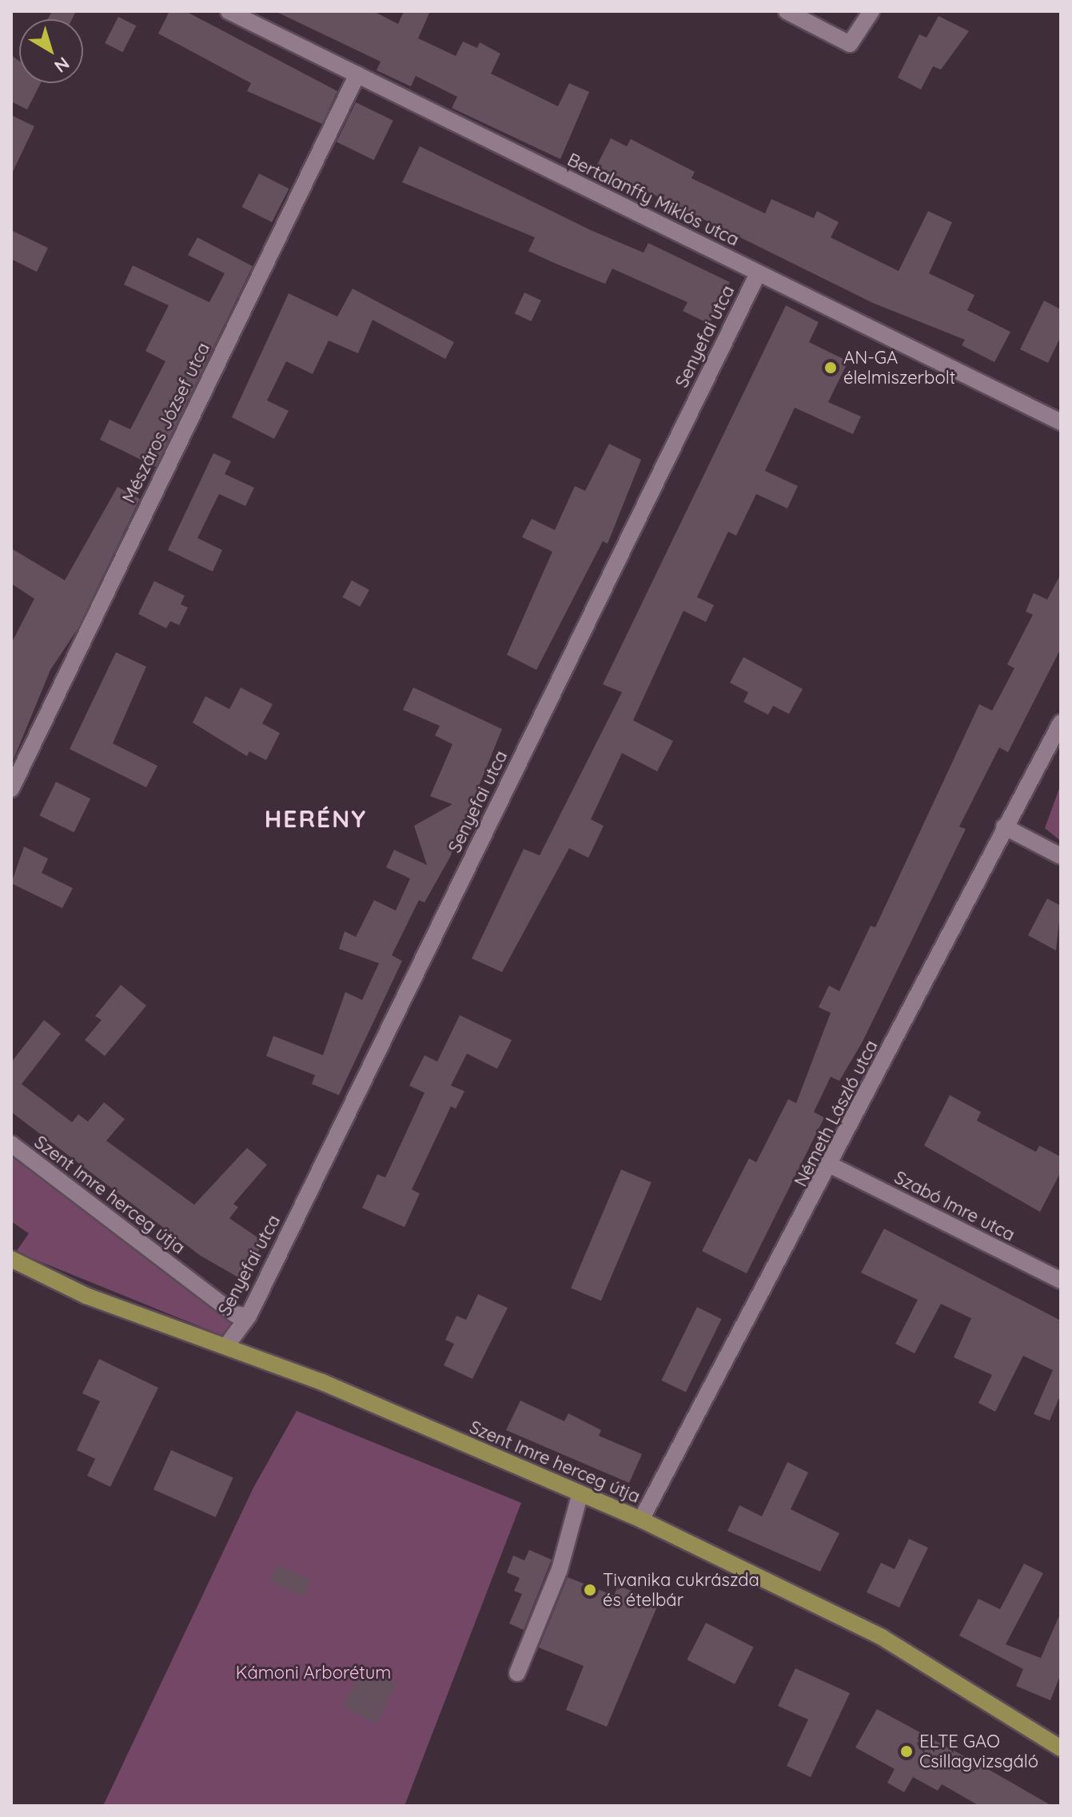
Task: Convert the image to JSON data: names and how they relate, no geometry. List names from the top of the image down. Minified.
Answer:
{"streets":{"main road":["Szent Imre herceg útja"],"street":["Bertalanffy Miklós utca","Senyefai utca","Mészáros József utca","Németh László utca","Szabó Imre utca"]},"crossings":[["Bertalanffy Miklós utca","Senyefai utca"],["Bertalanffy Miklós utca","Mészáros József utca"],["Senyefai utca","Szent Imre herceg útja"],["Németh László utca","Szent Imre herceg útja"],["Németh László utca","Szabó Imre utca"]],"districts":["HERÉNY"],"parks":["Kámoni Arborétum"],"places":["AN-GA élelmiszerbolt","Tivanika cukrászda és ételbár","ELTE GAO Csillagvizsgáló"],"north":"bottom right"}
